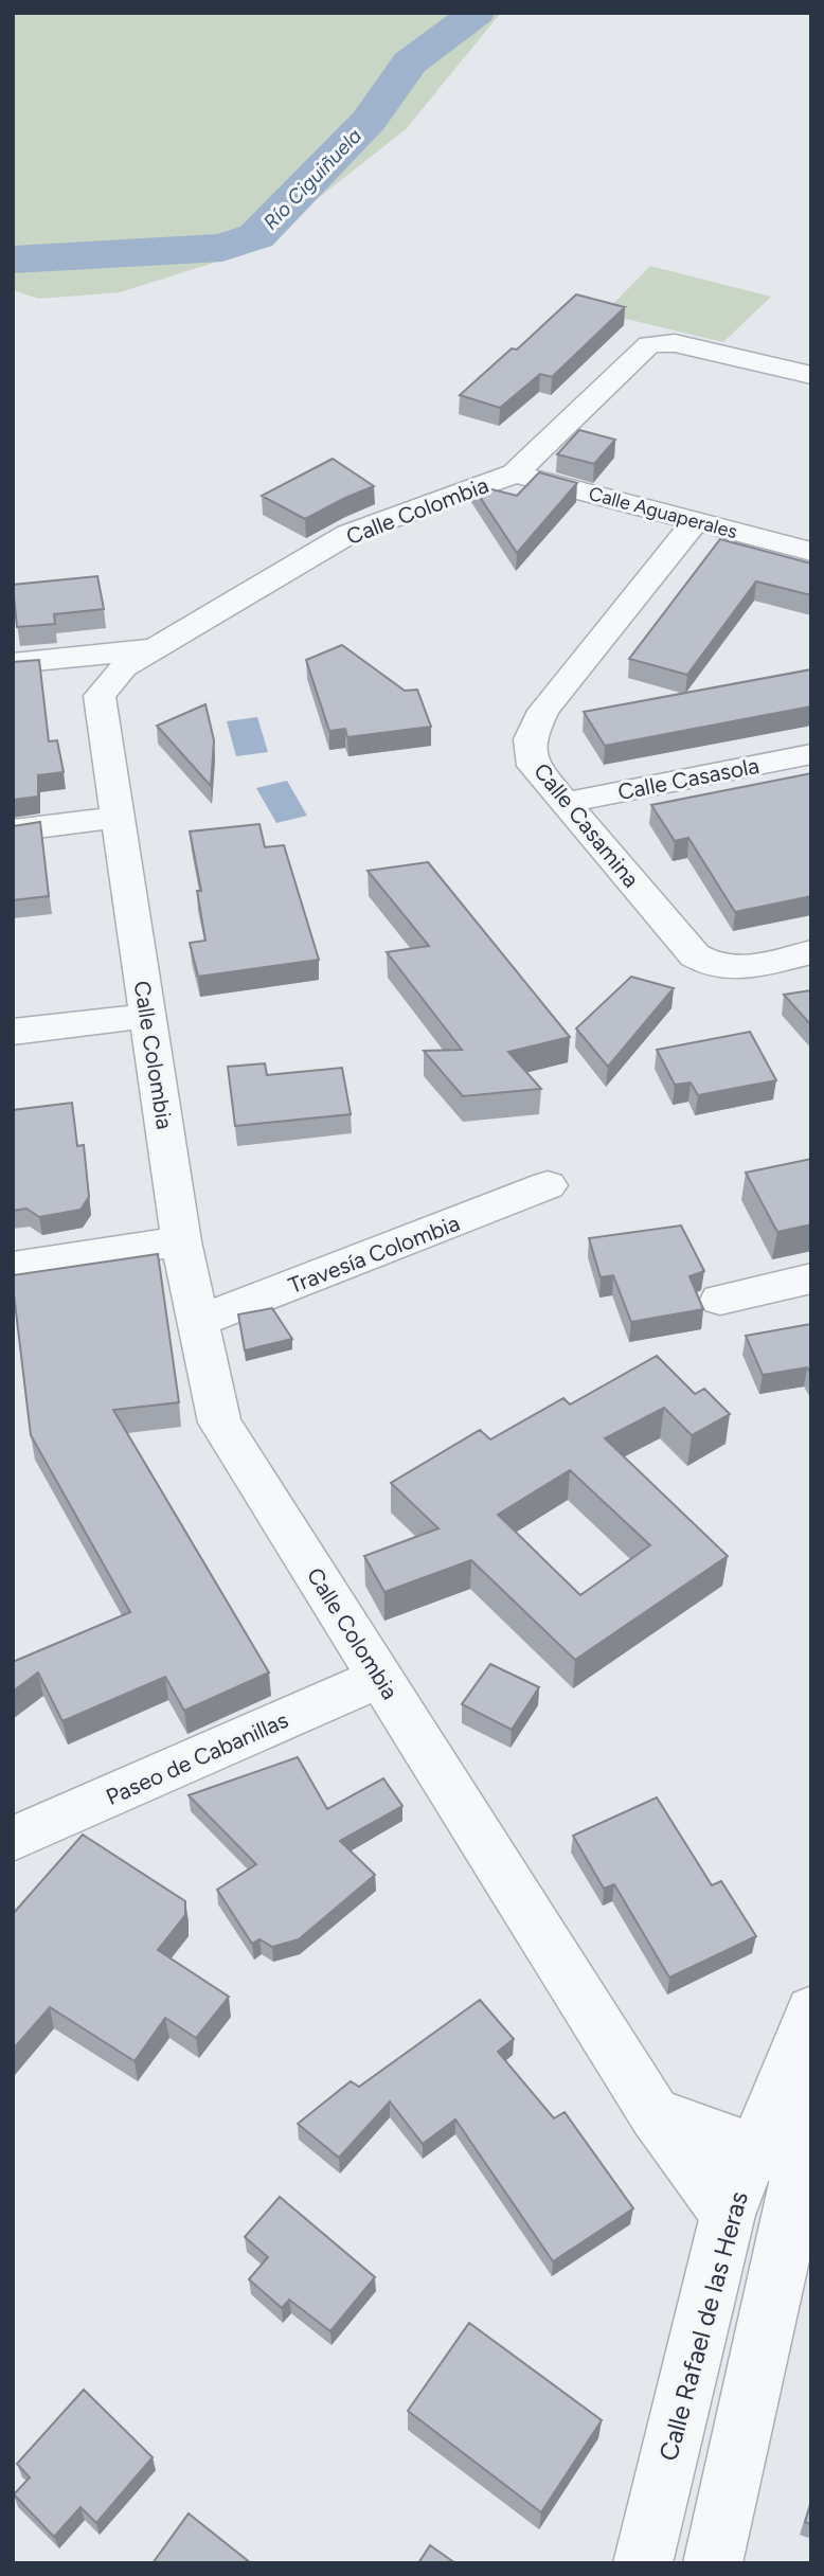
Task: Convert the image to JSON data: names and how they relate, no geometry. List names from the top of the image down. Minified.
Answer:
{"streets":{"street":["Calle Colombia","Calle Aguaperales","Calle Casasola","Calle Casamina","Travesía Colombia","Paseo de Cabanillas","Calle Rafael de las Heras"]},"crossings":[["Calle Colombia","Calle Aguaperales"],["Calle Colombia","Travesía Colombia"],["Calle Colombia","Paseo de Cabanillas"],["Calle Colombia","Calle Rafael de las Heras"],["Calle Aguaperales","Calle Casamina"],["Calle Casasola","Calle Casamina"]],"water":["Río Ciguiñuela"]}
